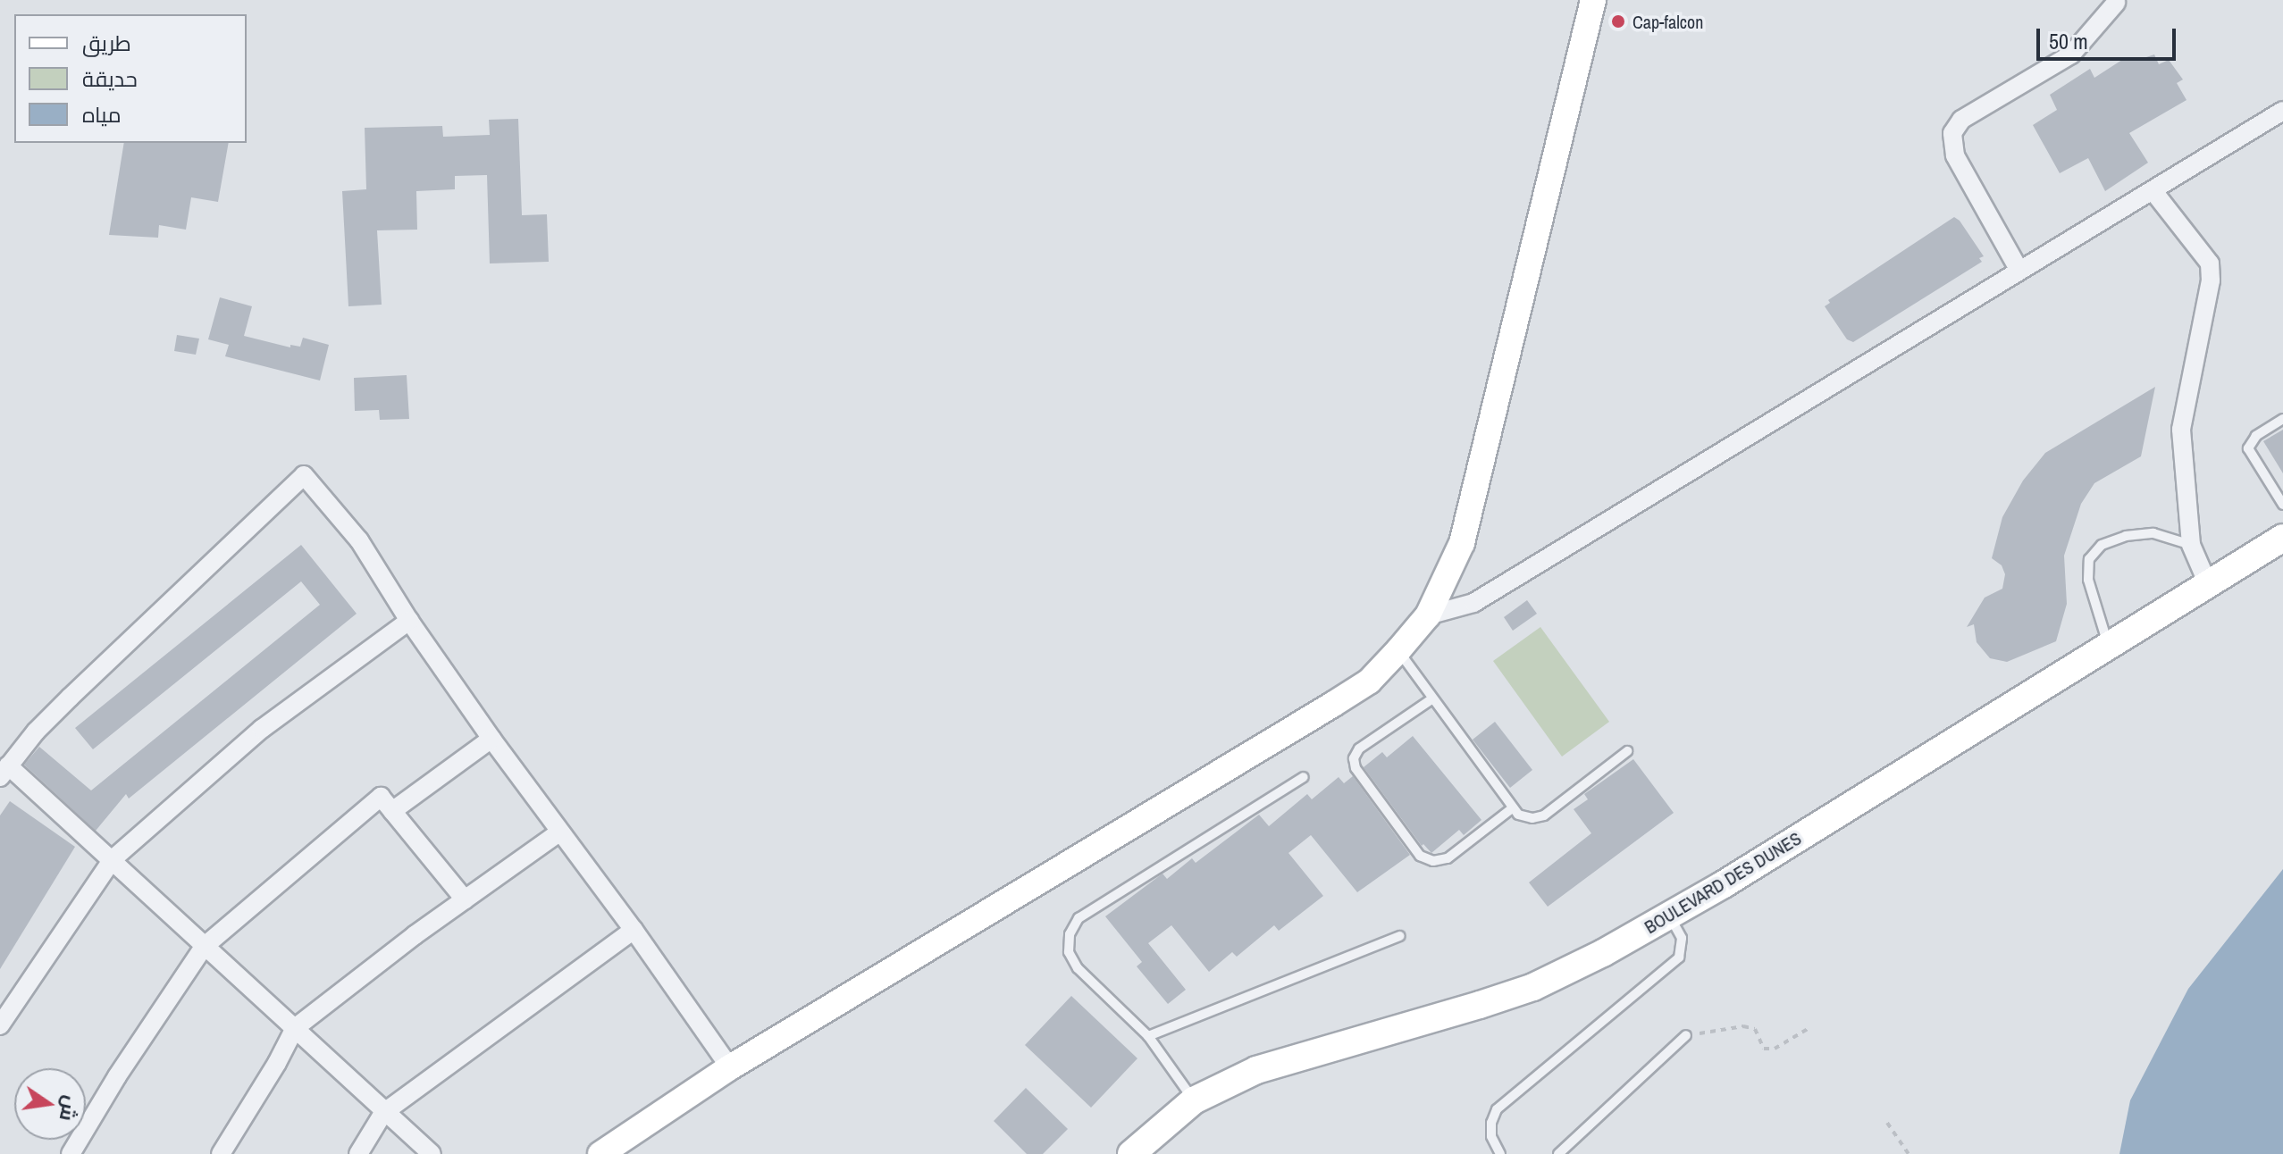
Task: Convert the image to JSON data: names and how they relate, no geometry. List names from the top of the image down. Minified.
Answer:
{"streets":{"main road":["BOULEVARD DES DUNES"]},"places":["Cap-falcon"],"legend":["طريق","حديقة","مياه"],"scale_bar":"50 m","north":"right"}
